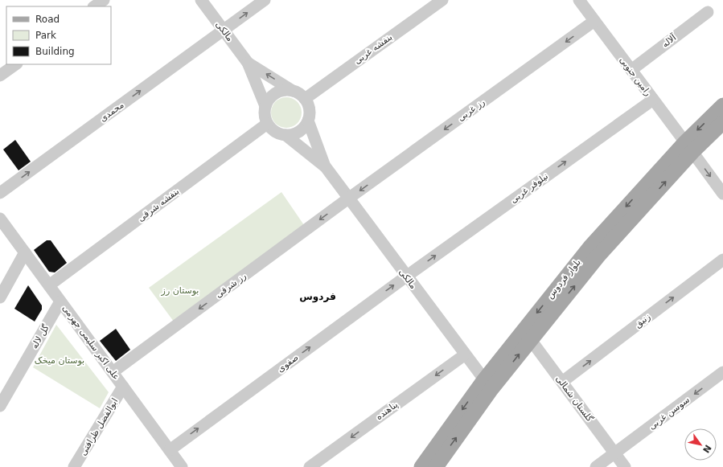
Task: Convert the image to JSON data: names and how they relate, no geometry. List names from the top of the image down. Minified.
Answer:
{"streets":{"main road":["بلوار فردوس"],"street":["مالکی","آلاله","بنفشه غربی","رامین جنوبی","رز غربی","محمدی","نیلوفر غربی","بنفشه شرقی","رز شرقی","زنبق","گل لاله","علی اکبر سلیمی جهرمی","صفوی","گلستان شمالی","پناهنده","سوسن غربی","ابوالفضل ظرافتی"]},"crossings":[["مالکی","بنفشه غربی"],["مالکی","رز غربی"],["مالکی","محمدی"],["مالکی","نیلوفر غربی"],["مالکی","بنفشه شرقی"],["مالکی","بلوار فردوس"],["مالکی","رز شرقی"],["مالکی","صفوی"],["مالکی","پناهنده"],["آلاله","رامین جنوبی"],["بنفشه غربی","بنفشه شرقی"],["رامین جنوبی","رز غربی"],["رامین جنوبی","نیلوفر غربی"],["رامین جنوبی","بلوار فردوس"],["رز غربی","رز شرقی"],["نیلوفر غربی","صفوی"],["بنفشه شرقی","علی اکبر سلیمی جهرمی"],["بلوار فردوس","گلستان شمالی"],["رز شرقی","علی اکبر سلیمی جهرمی"],["زنبق","گلستان شمالی"],["گل لاله","علی اکبر سلیمی جهرمی"],["علی اکبر سلیمی جهرمی","صفوی"],["علی اکبر سلیمی جهرمی","ابوالفضل ظرافتی"],["گلستان شمالی","سوسن غربی"]],"one_way":["رز غربی","محمدی","نیلوفر غربی","رز شرقی","زنبق","صفوی","پناهنده","سوسن غربی"],"districts":["فردوس"],"parks":["بوستان رز","بوستان میخک"],"legend":["Road","Park","Building"],"north":"bottom right"}
